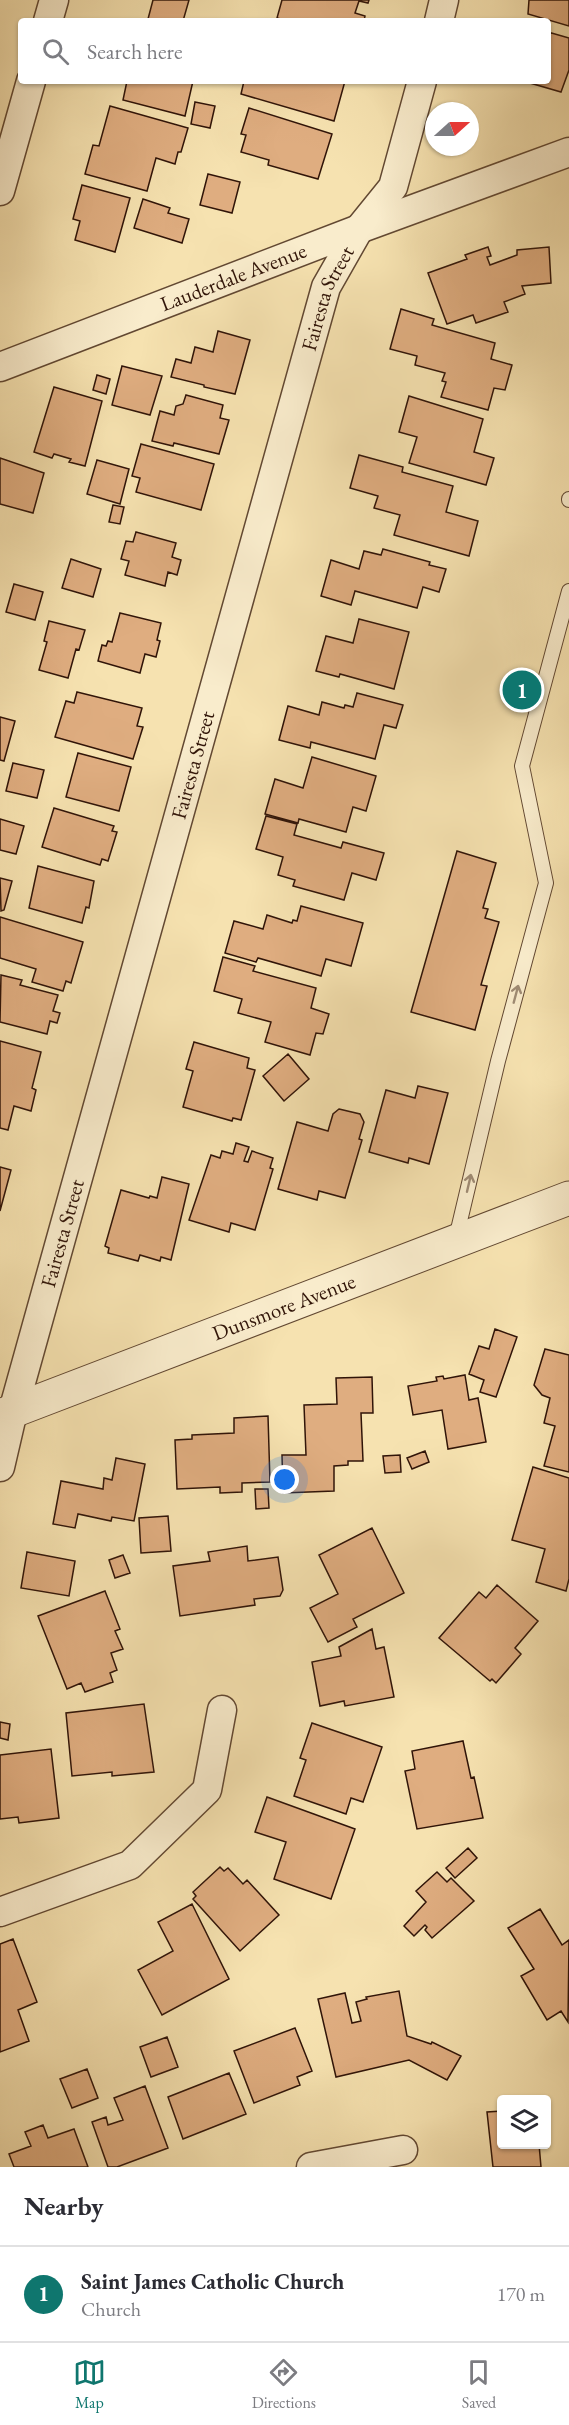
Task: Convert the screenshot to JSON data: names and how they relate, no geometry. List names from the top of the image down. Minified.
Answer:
{"streets":{"street":["Lauderdale Avenue","Fairesta Street","Dunsmore Avenue"]},"crossings":[["Lauderdale Avenue","Fairesta Street"],["Fairesta Street","Dunsmore Avenue"]],"north":"right","page":{"search":"Search here","pins":"1","heading":"Nearby","list":[{"mark":"1","name":"Saint James Catholic Church","note":"Church","value":"170 m"}],"nav":["Map","Directions","Saved"]}}
